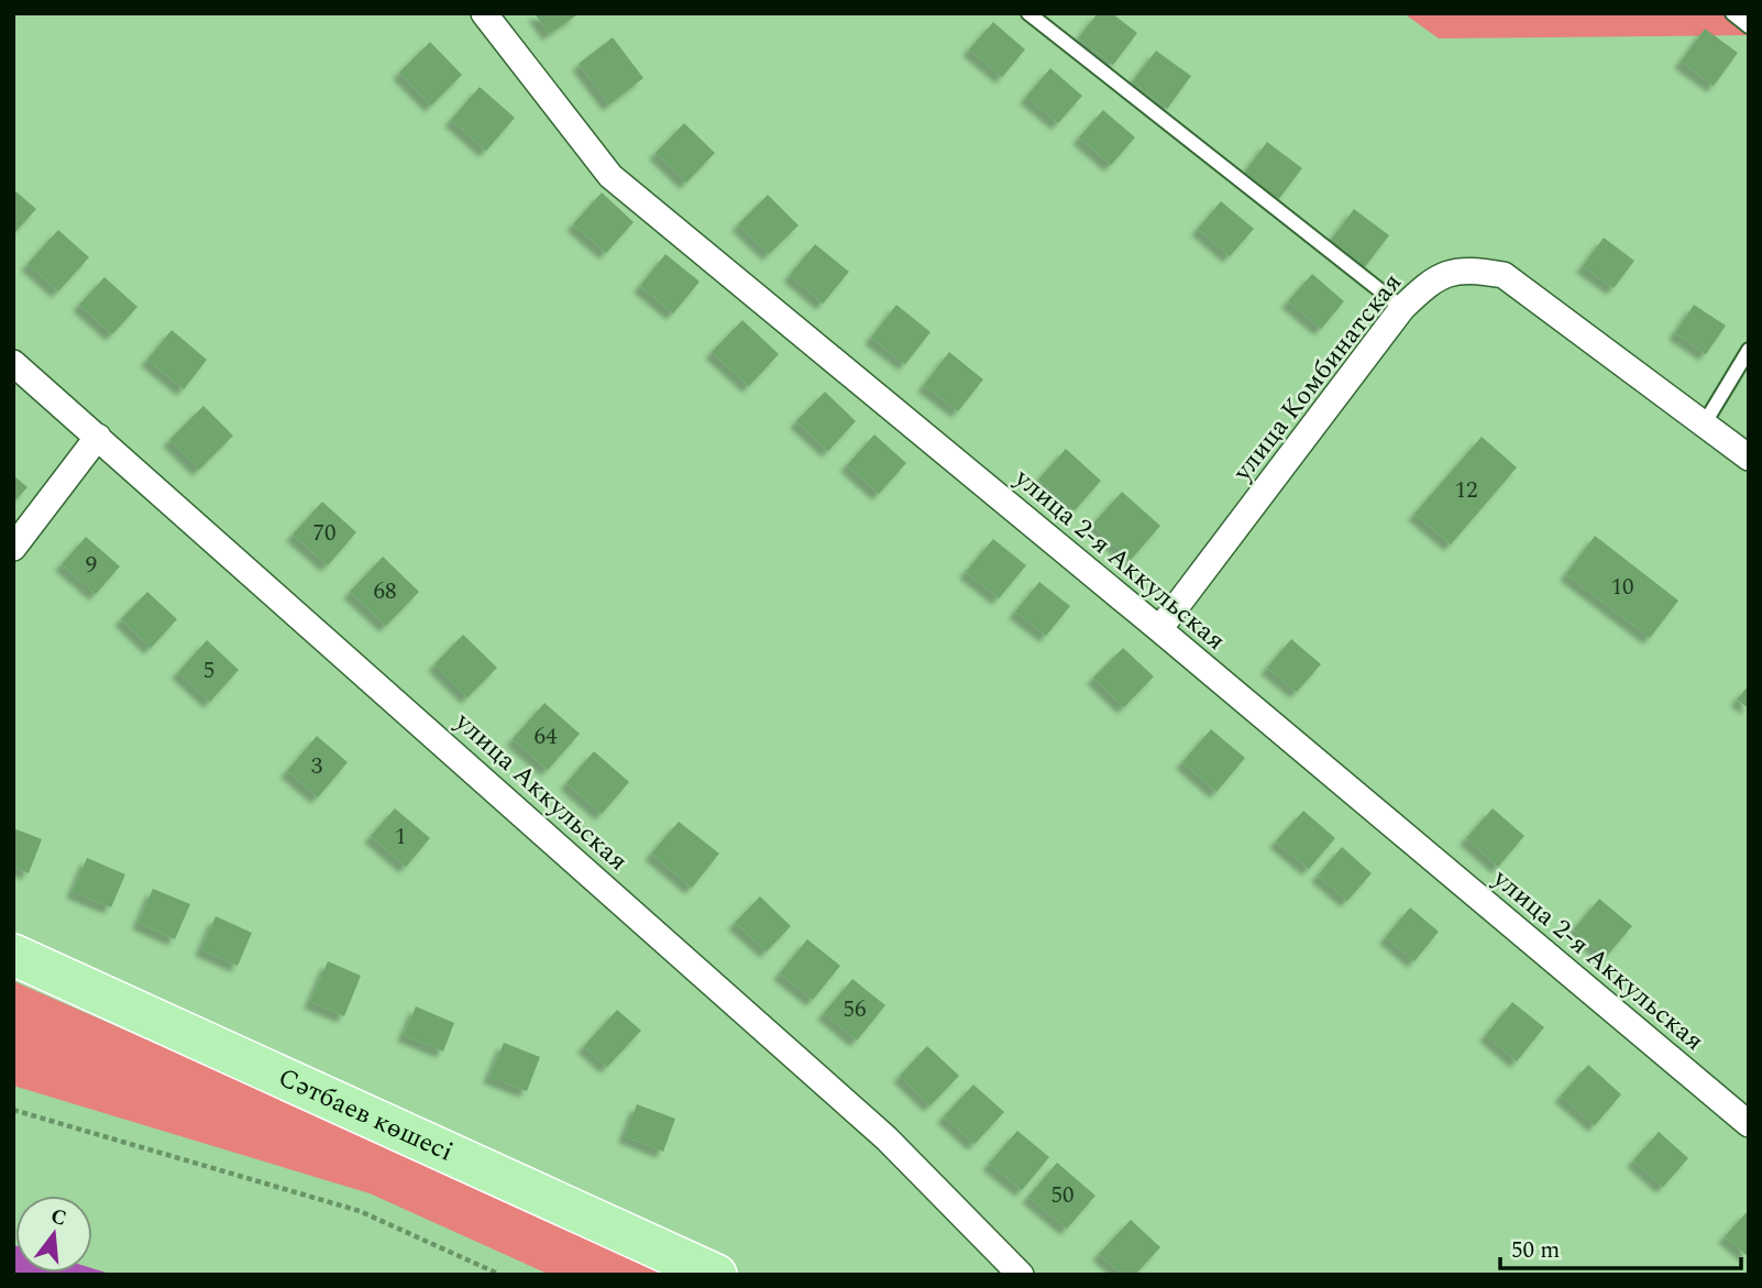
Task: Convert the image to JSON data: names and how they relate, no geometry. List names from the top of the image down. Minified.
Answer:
{"streets":{"main road":["Сәтбаев көшесі"],"street":["улица Комбинатская","улица 2-я Аккульская","улица Аккульская"]},"crossings":[["улица Комбинатская","улица 2-я Аккульская"]],"house_numbers":["12","70","9","10","68","5","64","3","1","56","50"],"scale_bar":"50 m","north":"top"}
